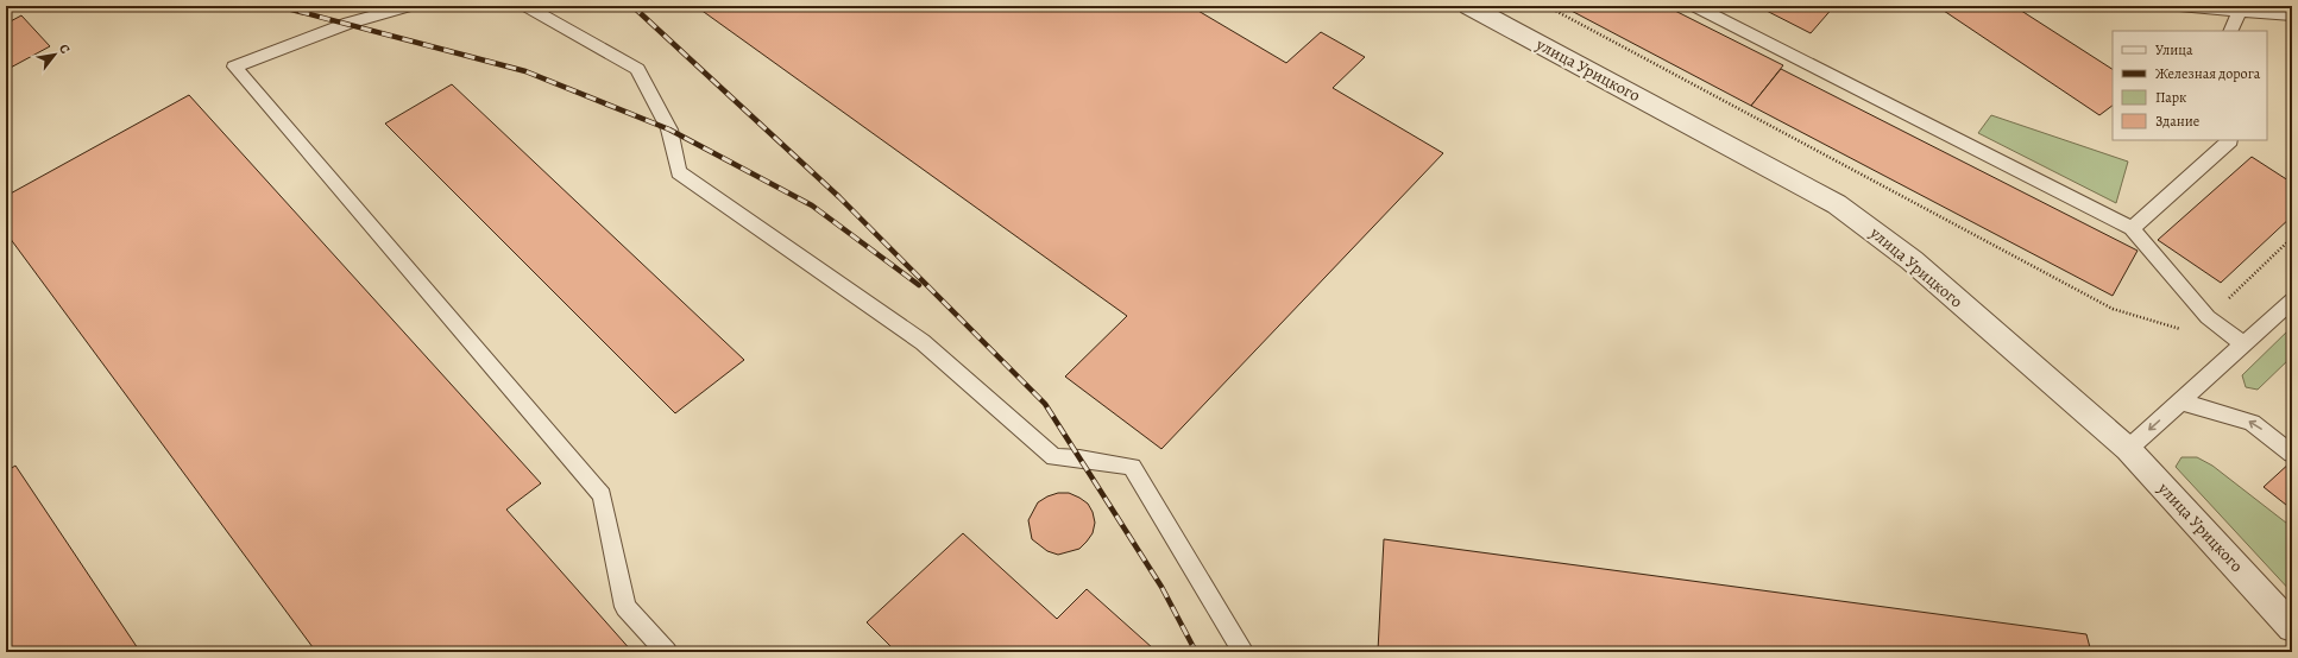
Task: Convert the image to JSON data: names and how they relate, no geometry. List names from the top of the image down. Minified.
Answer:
{"streets":{"street":["улица Урицкого"]},"legend":["Улица","Железная дорога","Парк","Здание"],"north":"top right"}
